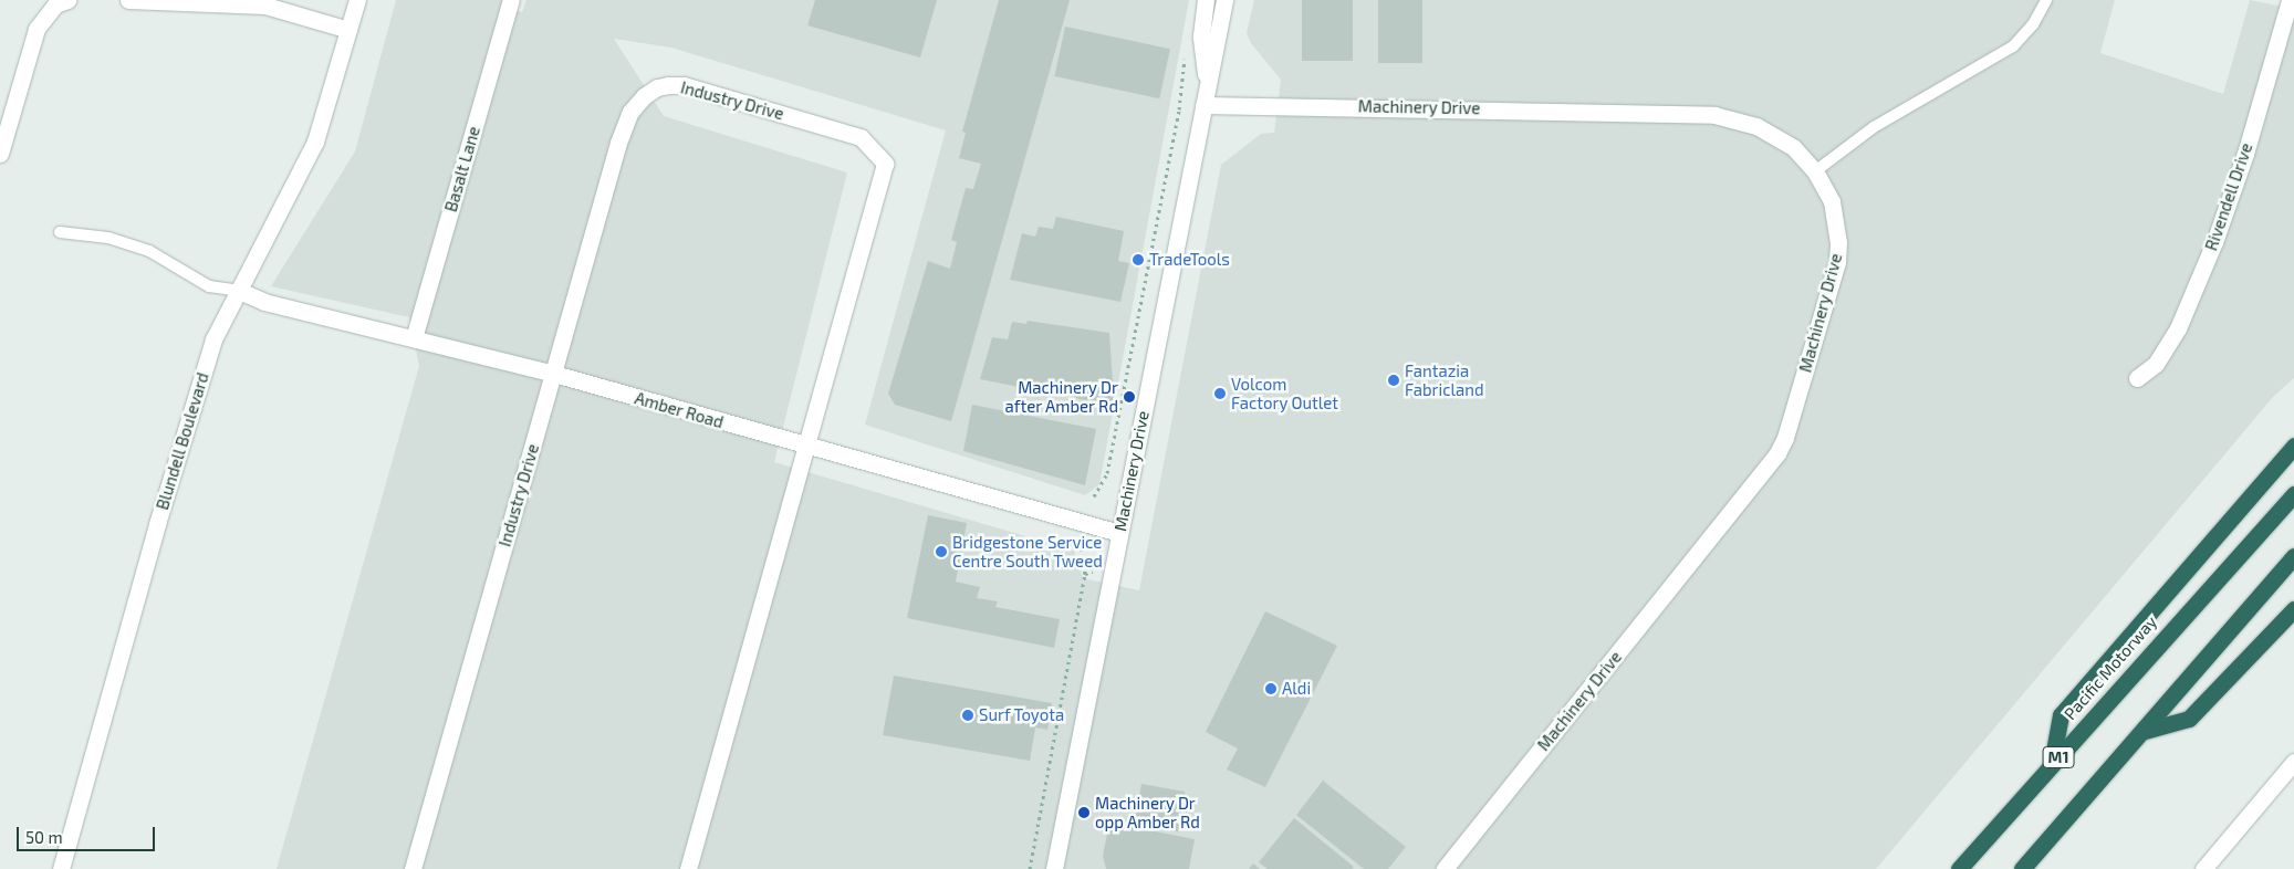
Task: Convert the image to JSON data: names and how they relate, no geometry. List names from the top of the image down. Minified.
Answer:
{"streets":{"highway":["Pacific Motorway","M1"],"street":["Industry Drive","Machinery Drive","Basalt Lane","Rivendell Drive","Amber Road","Blundell Boulevard"]},"crossings":[["Industry Drive","Amber Road"],["Machinery Drive","Amber Road"],["Basalt Lane","Amber Road"],["Amber Road","Blundell Boulevard"]],"places":["TradeTools","Fantazia Fabricland","Volcom Factory Outlet","Machinery Dr after Amber Rd","Bridgestone Service Centre South Tweed","Aldi","Surf Toyota","Machinery Dr opp Amber Rd"],"scale_bar":"50 m"}
